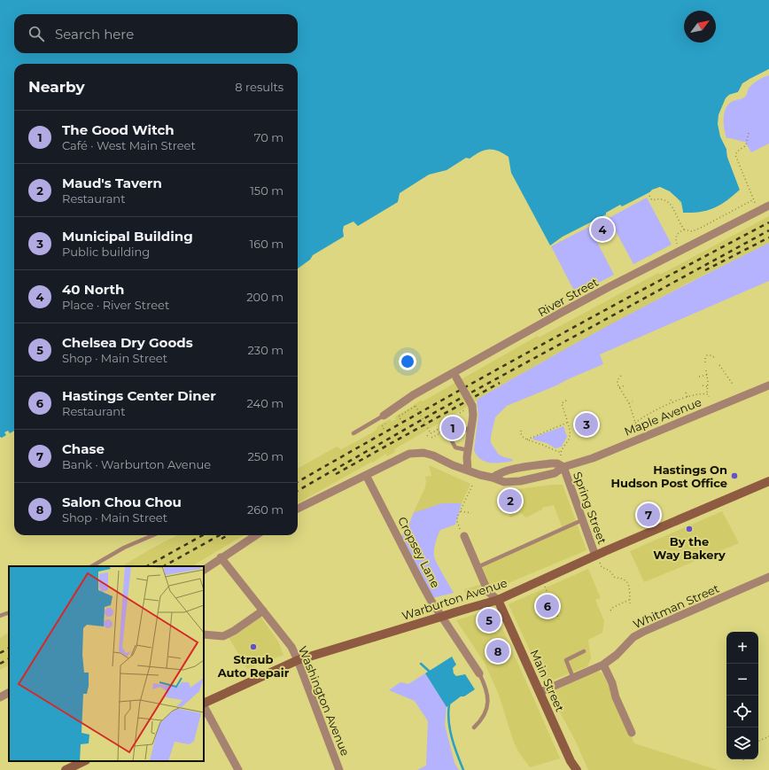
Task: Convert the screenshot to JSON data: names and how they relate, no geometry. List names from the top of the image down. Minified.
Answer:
{"streets":{"street":["River Street","Maple Avenue","Spring Street","Cropsey Lane","Warburton Avenue","Whitman Street","Main Street","Washington Avenue"]},"crossings":[["Maple Avenue","Spring Street"],["Maple Avenue","Cropsey Lane"],["Spring Street","Warburton Avenue"],["Warburton Avenue","Main Street"],["Warburton Avenue","Washington Avenue"],["Whitman Street","Main Street"]],"places":["Hastings On Hudson Post Office","By the Way Bakery","Straub Auto Repair"],"north":"top right","page":{"search":"Search here","heading":["Nearby","8 results"],"list":[{"mark":"1","name":"The Good Witch","note":"Café · West Main Street","value":"70 m"},{"mark":"2","name":"Maud's Tavern","note":"Restaurant","value":"150 m"},{"mark":"3","name":"Municipal Building","note":"Public building","value":"160 m"},{"mark":"4","name":"40 North","note":"Place · River Street","value":"200 m"},{"mark":"5","name":"Chelsea Dry Goods","note":"Shop · Main Street","value":"230 m"},{"mark":"6","name":"Hastings Center Diner","note":"Restaurant","value":"240 m"},{"mark":"7","name":"Chase","note":"Bank · Warburton Avenue","value":"250 m"},{"mark":"8","name":"Salon Chou Chou","note":"Shop · Main Street","value":"260 m"}],"pins":["4","3","1","2","7","6","5","8"],"map_buttons":["+","−"]}}
